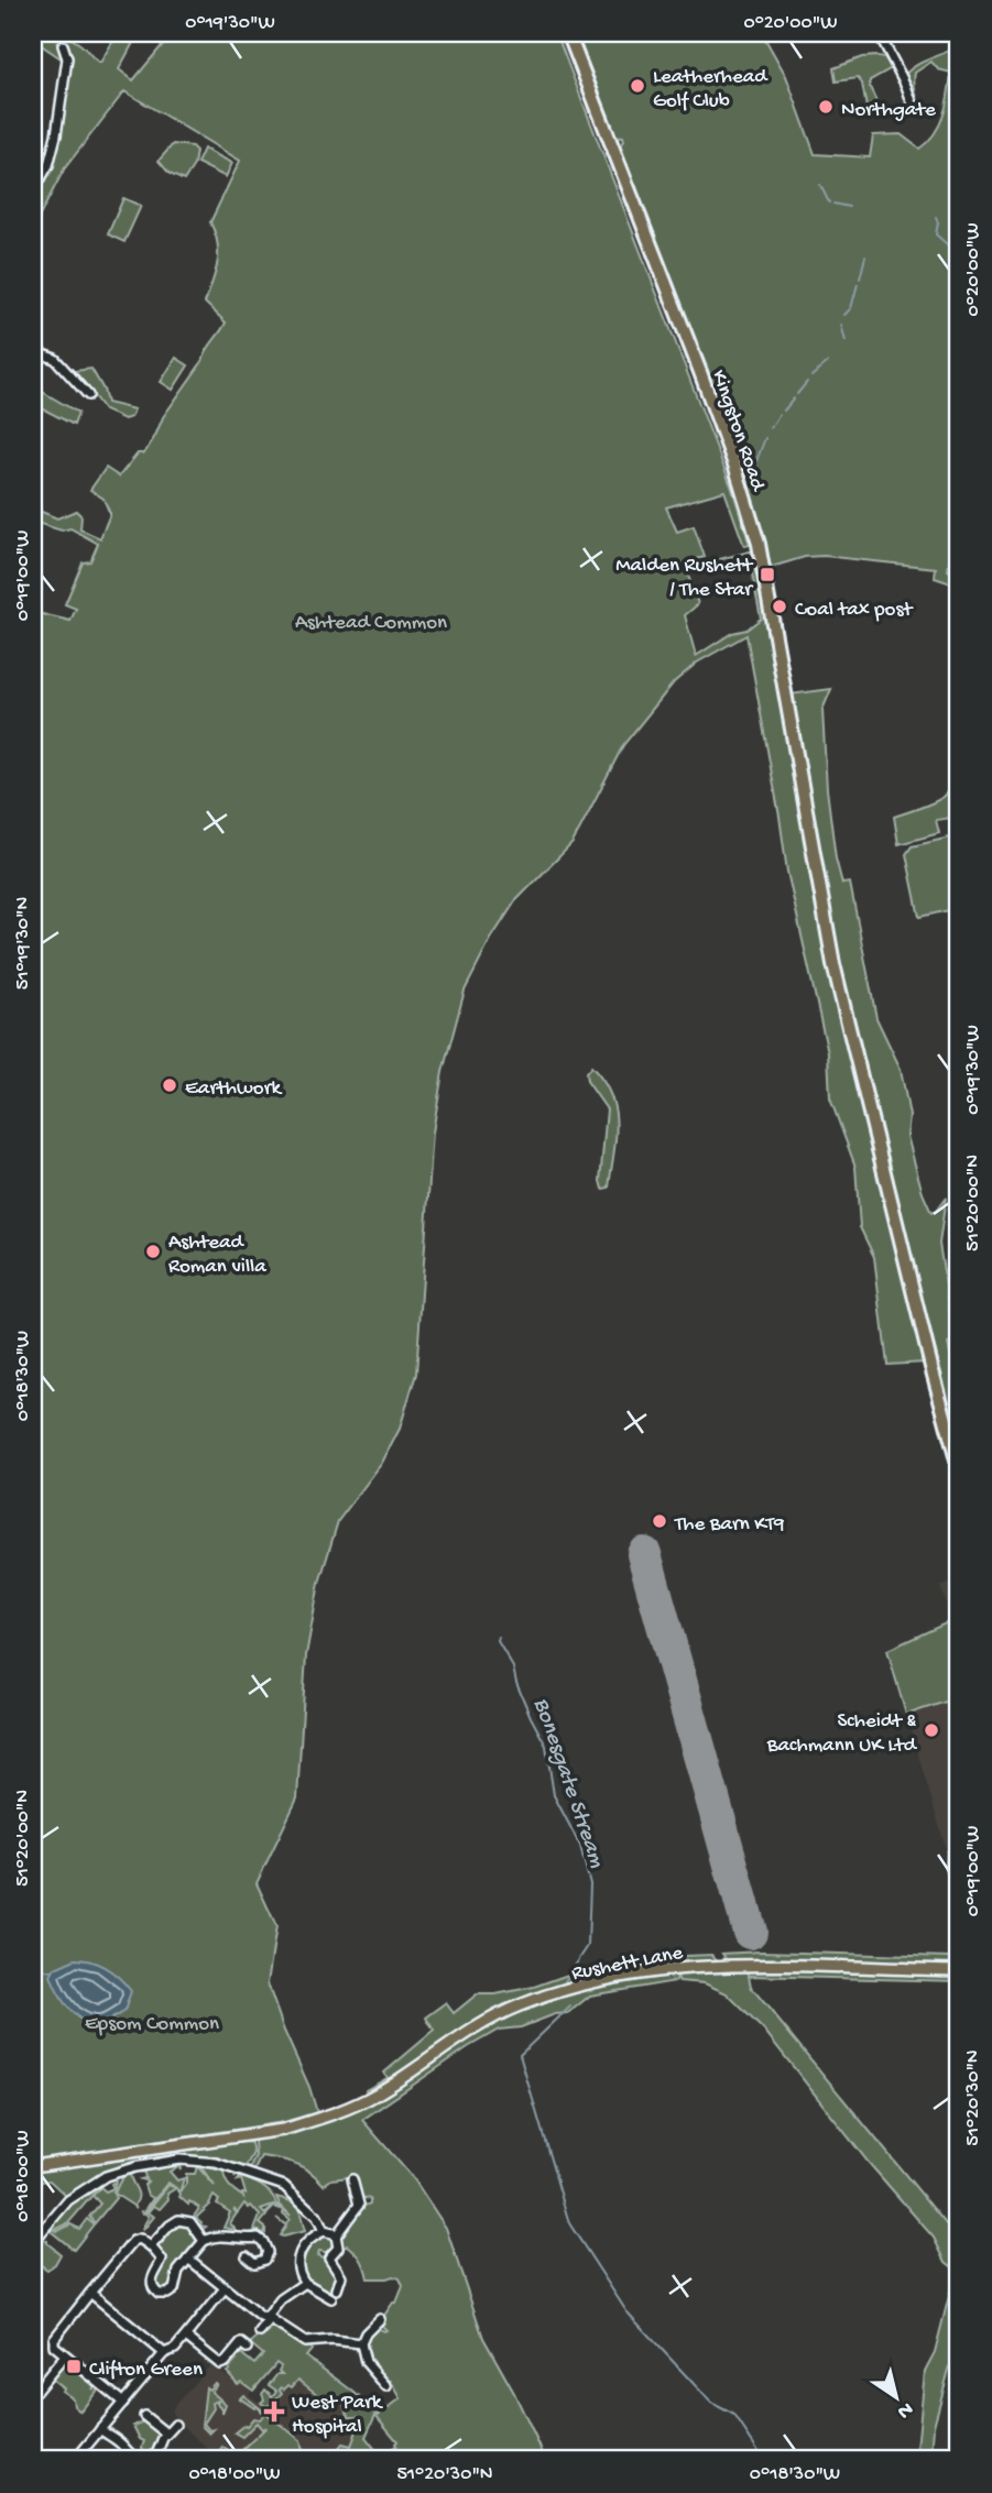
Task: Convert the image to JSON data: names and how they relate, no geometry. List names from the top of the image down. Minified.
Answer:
{"streets":{"highway":["Kingston Road"],"main road":["Rushett Lane"]},"water":["Bonesgate Stream"],"parks":["Ashtead Common","Epsom Common"],"places":{"other":["Leatherhead Golf Club","Northgate","Coal tax post","Earthwork","Ashtead Roman villa","The Barn KT9","Scheidt & Bachmann UK Ltd"],"transit":["Malden Rushett / The Star","Clifton Green"],"health":["West Park Hospital"]},"north":"bottom right","coordinates":["0°19'30\"W","0°20'00\"W","0°19'00\"W","51°19'30\"N","51°20'00\"N","0°18'30\"W","51°20'30\"N","0°18'00\"W"]}
